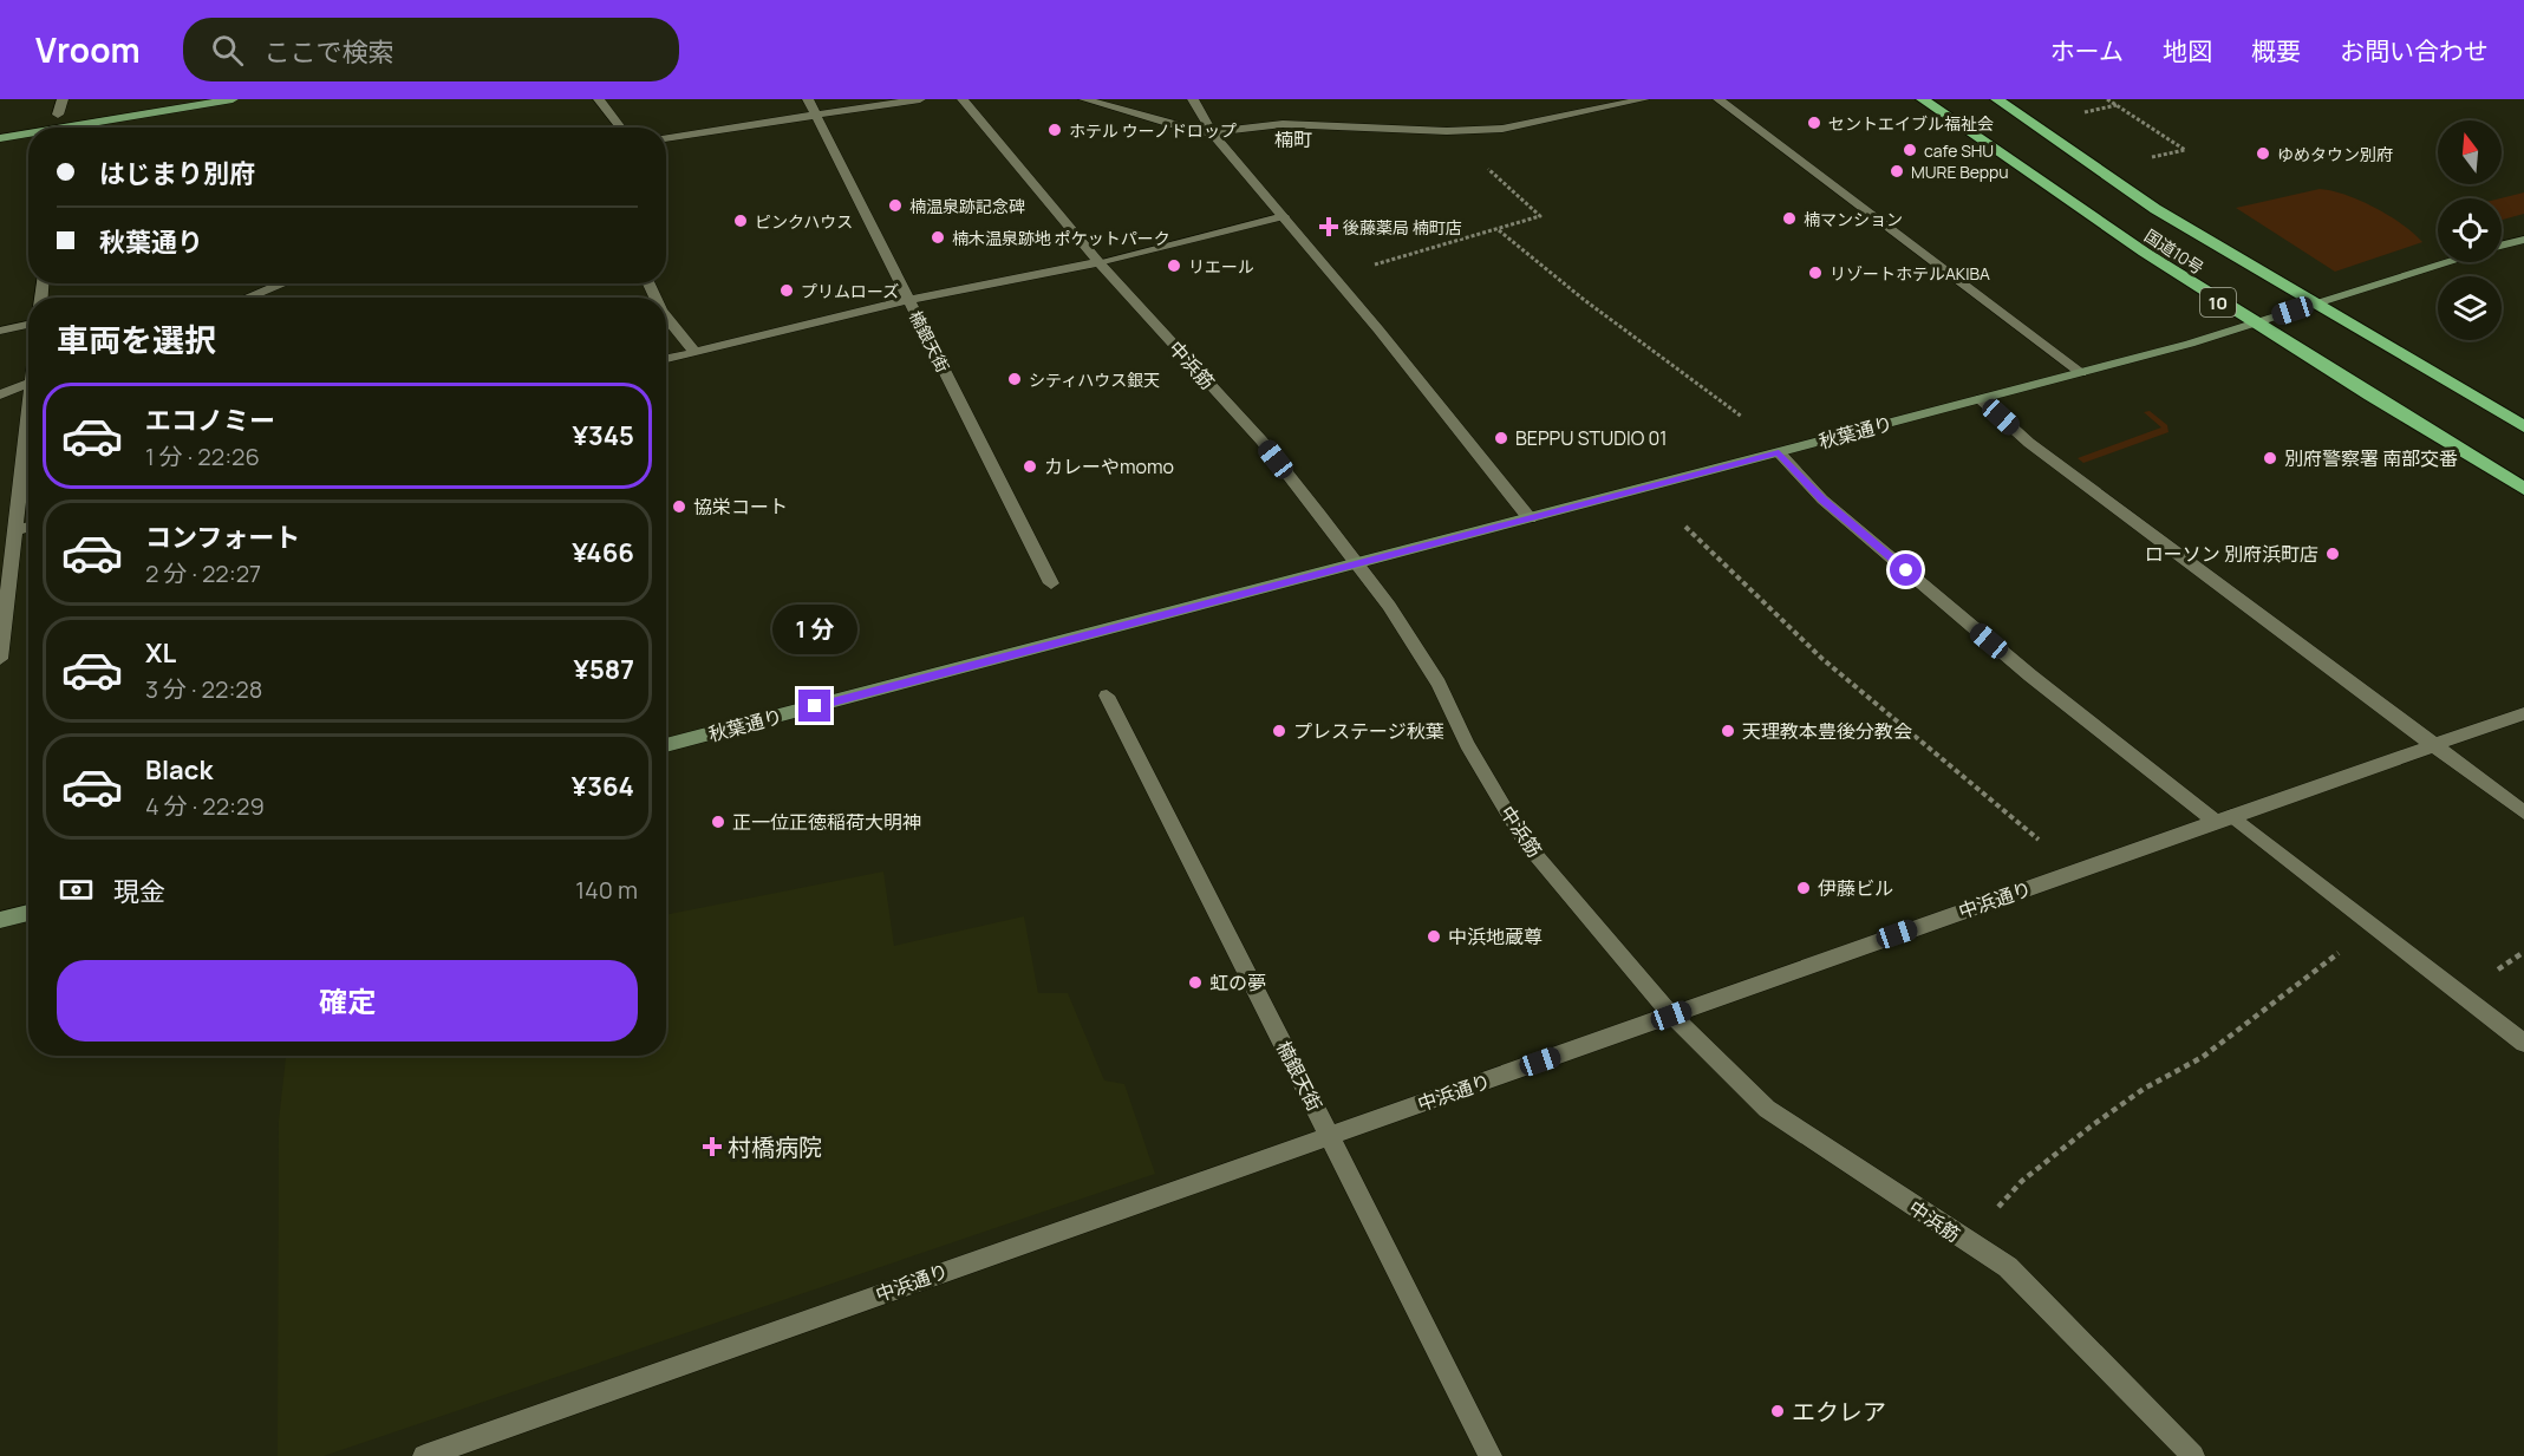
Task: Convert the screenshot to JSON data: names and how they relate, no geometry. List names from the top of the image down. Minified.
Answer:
{"streets":{"highway":["国道10号","10"],"street":["楠銀天街","中浜筋","秋葉通り","中浜通り"]},"crossings":[["国道10号","秋葉通り"],["楠銀天街","中浜通り"],["中浜筋","秋葉通り"],["中浜筋","中浜通り"]],"districts":["楠町"],"places":{"other":["セントエイブル福祉会","ホテル ウーノドロップ","cafe SHU","ゆめタウン別府","MURE Beppu","楠温泉跡記念碑","楠マンション","ピンクハウス","楠木温泉跡地 ポケットパーク","リエール","リゾートホテルAKIBA","プリムローズ","シティハウス銀天","BEPPU STUDIO 01","別府警察署 南部交番","カレーやmomo","協栄コート","ローソン 別府浜町店","プレステージ秋葉","天理教本豊後分教会","正一位正徳稲荷大明神","伊藤ビル","中浜地蔵尊","虹の夢","エクレア"],"health":["後藤薬局 楠町店","村橋病院"]},"north":"top","page":{"header":"Vroom","search":"ここで検索","nav":["ホーム","地図","概要","お問い合わせ"],"banner":["はじまり別府","秋葉通り"],"heading":"車両を選択","list":[{"name":"エコノミー","note":"1 分 · 22:26","value":"¥345"},{"name":"コンフォート","note":"2 分 · 22:27","value":"¥466"},{"name":"XL","note":"3 分 · 22:28","value":"¥587"},{"name":"Black","note":"4 分 · 22:29","value":"¥364"}],"bubble":"1 分","pay":["現金","140 m"],"buttons":"確定"}}
